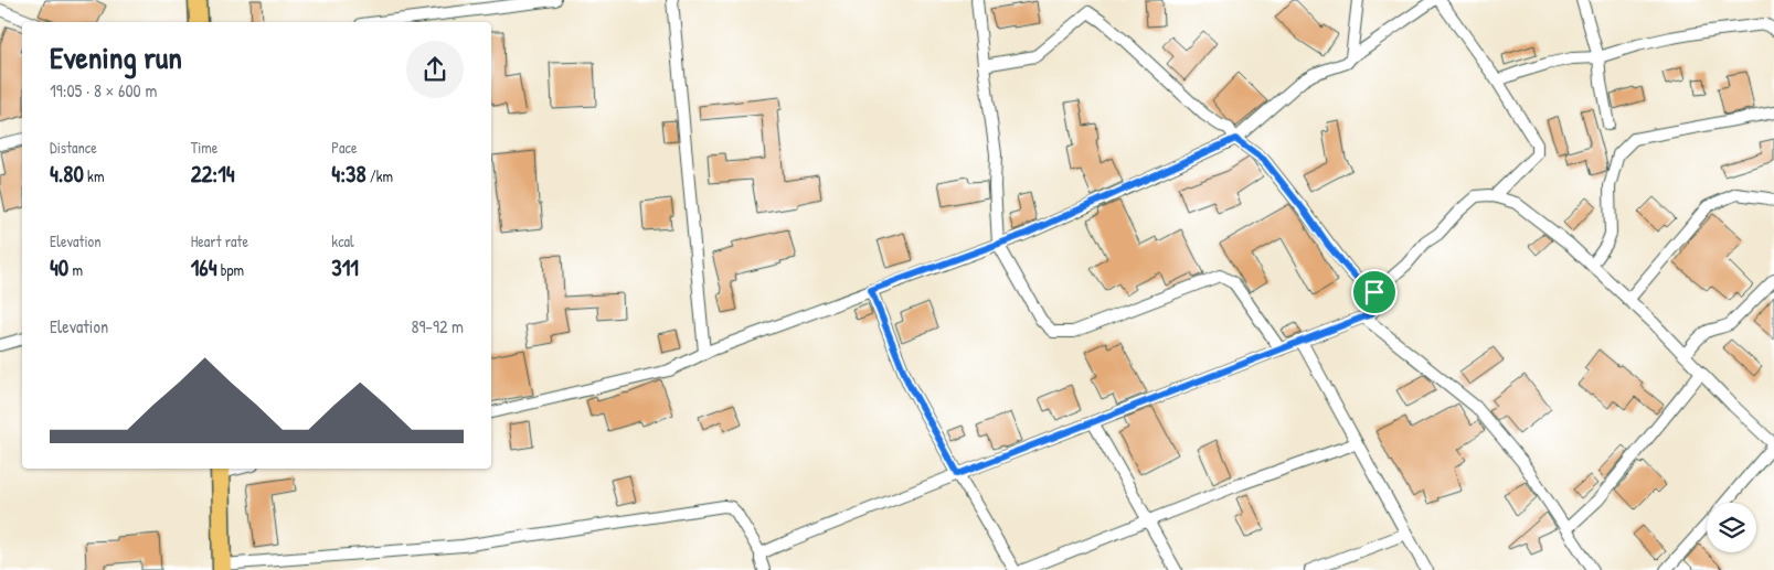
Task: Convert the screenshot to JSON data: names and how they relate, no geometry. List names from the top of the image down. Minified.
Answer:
{"page":{"heading":["Evening run","19:05 · 8 × 600 m"],"stats":[["Distance","4.80 km"],["Time","22:14"],["Pace","4:38 /km"],["Elevation","40 m"],["Heart rate","164 bpm"],["kcal","311"]],"chart":["Elevation","89–92 m"]}}
